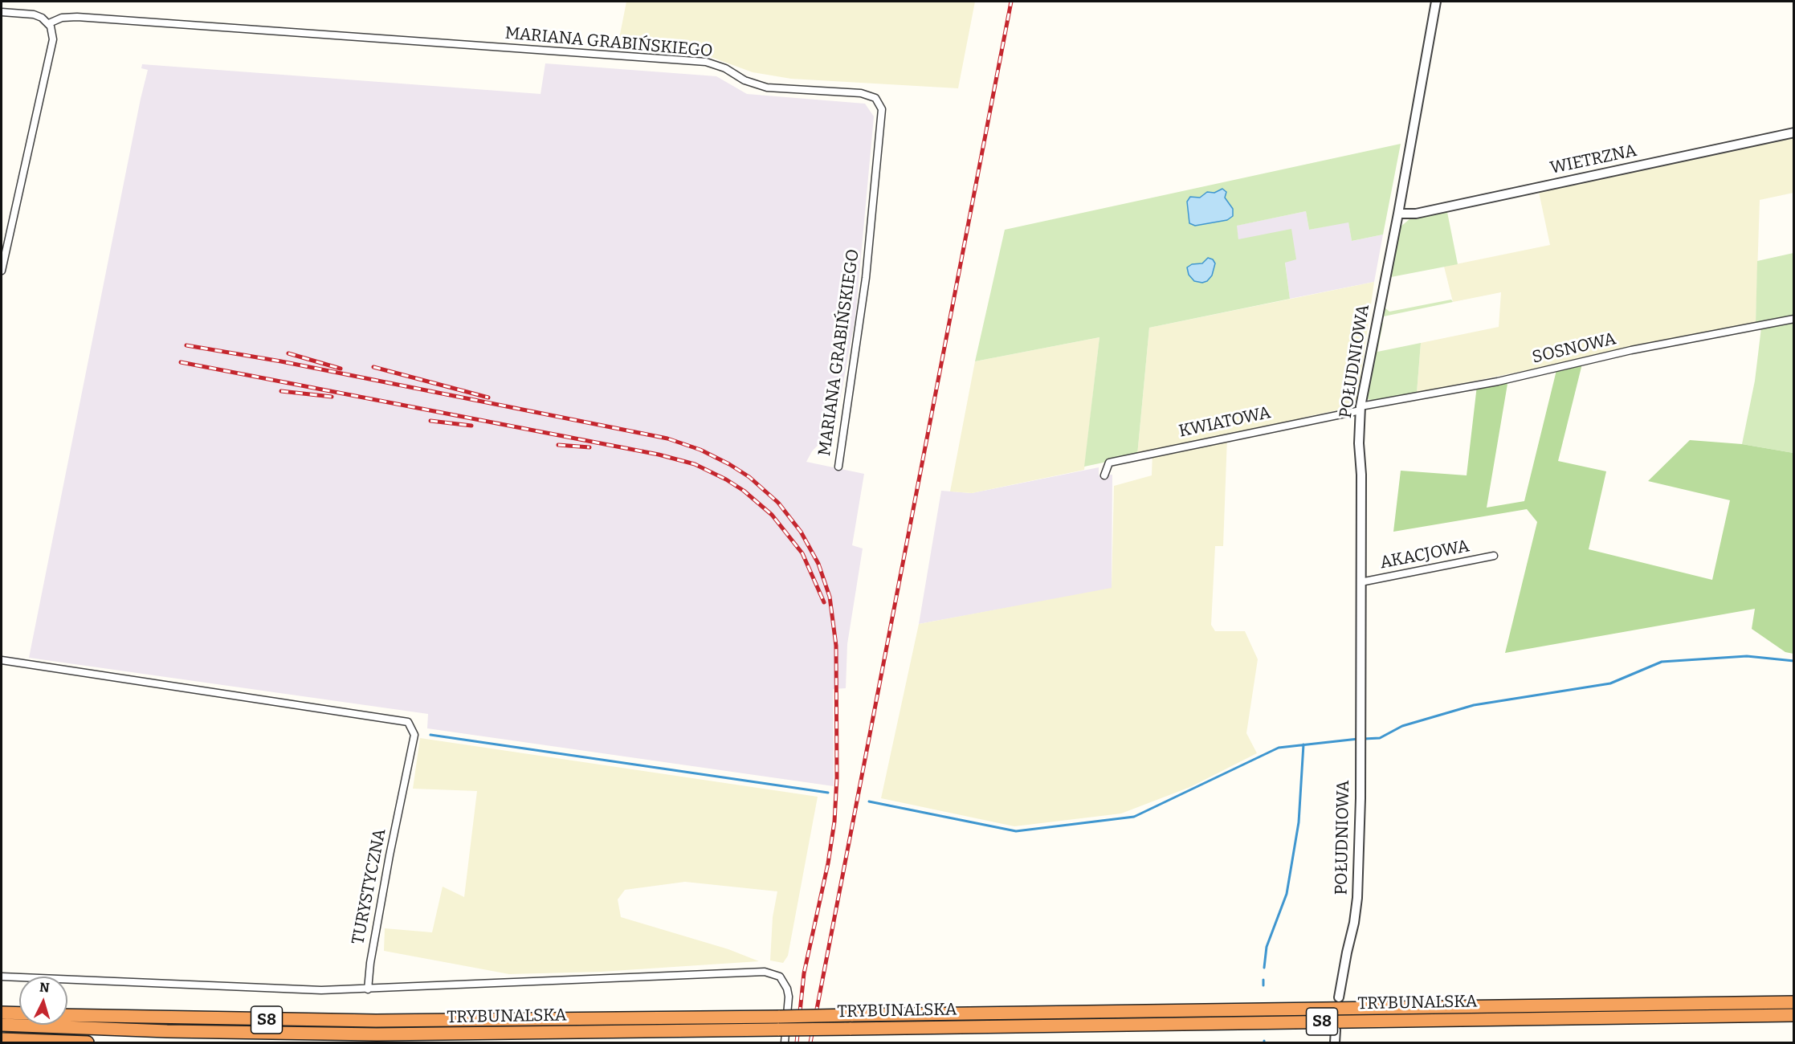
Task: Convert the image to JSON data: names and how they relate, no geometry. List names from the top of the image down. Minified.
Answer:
{"streets":{"highway":["TRYBUNALSKA","S8"],"street":["MARIANA GRABIŃSKIEGO","WIETRZNA","SOSNOWA","POŁUDNIOWA","KWIATOWA","AKACJOWA","TURYSTYCZNA"]},"crossings":[["WIETRZNA","POŁUDNIOWA"],["SOSNOWA","POŁUDNIOWA"],["SOSNOWA","KWIATOWA"],["POŁUDNIOWA","KWIATOWA"],["POŁUDNIOWA","AKACJOWA"]],"north":"top"}
